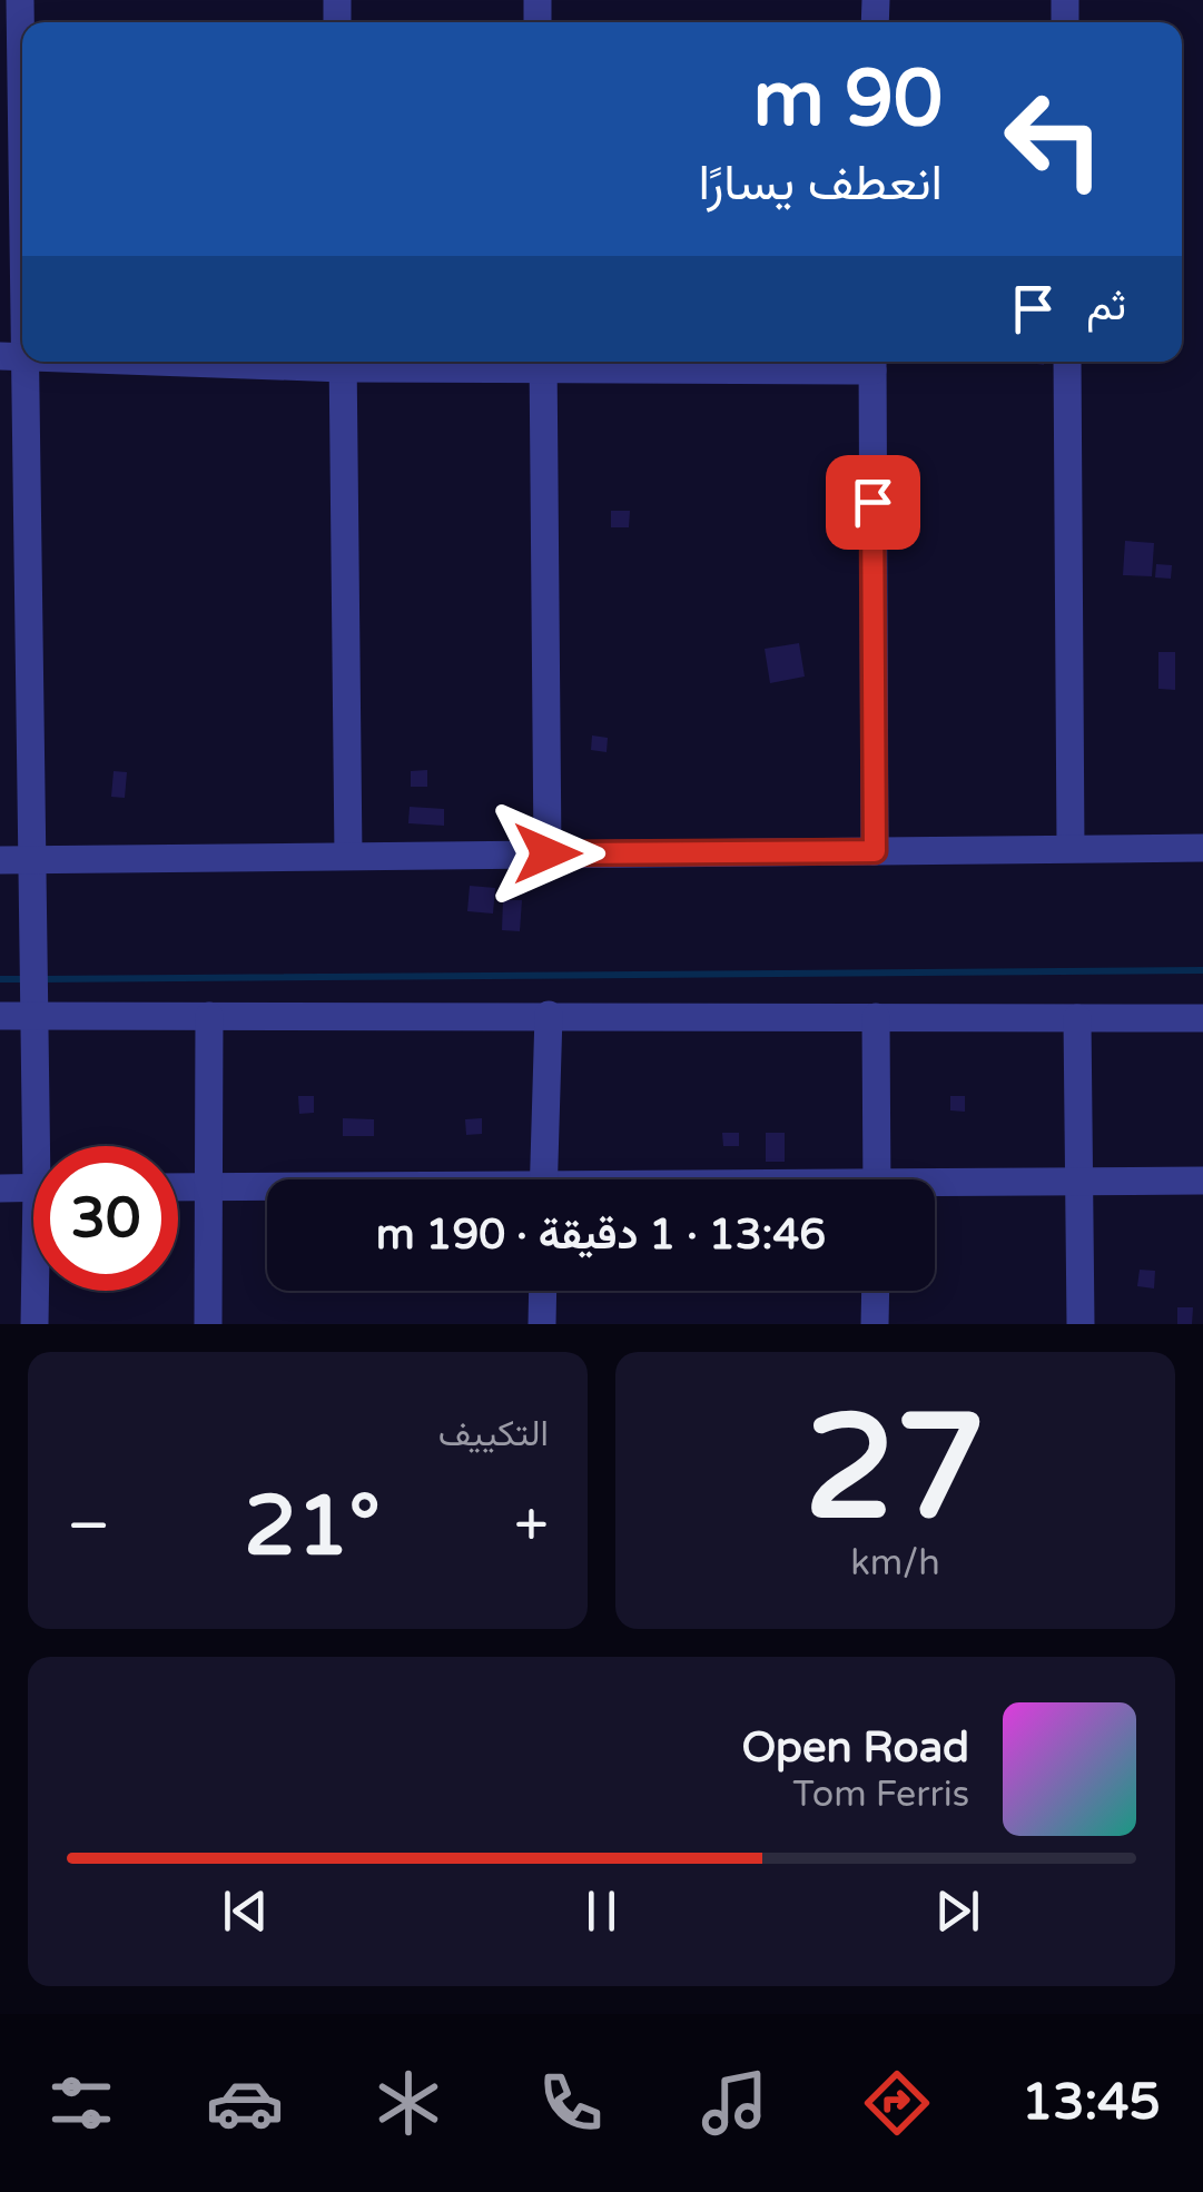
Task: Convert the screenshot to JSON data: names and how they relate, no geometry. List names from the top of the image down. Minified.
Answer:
{"page":{"turn":["90 m","انعطف يسارًا"],"then":"ثم","limit":"30","trip":"13:46 · 1 دقيقة · 190 m","tile":[["27","km/h"],"التكييف"],"heat":["−","21°","+"],"song":["Open Road","Tom Ferris"],"tabs":"13:45"}}
